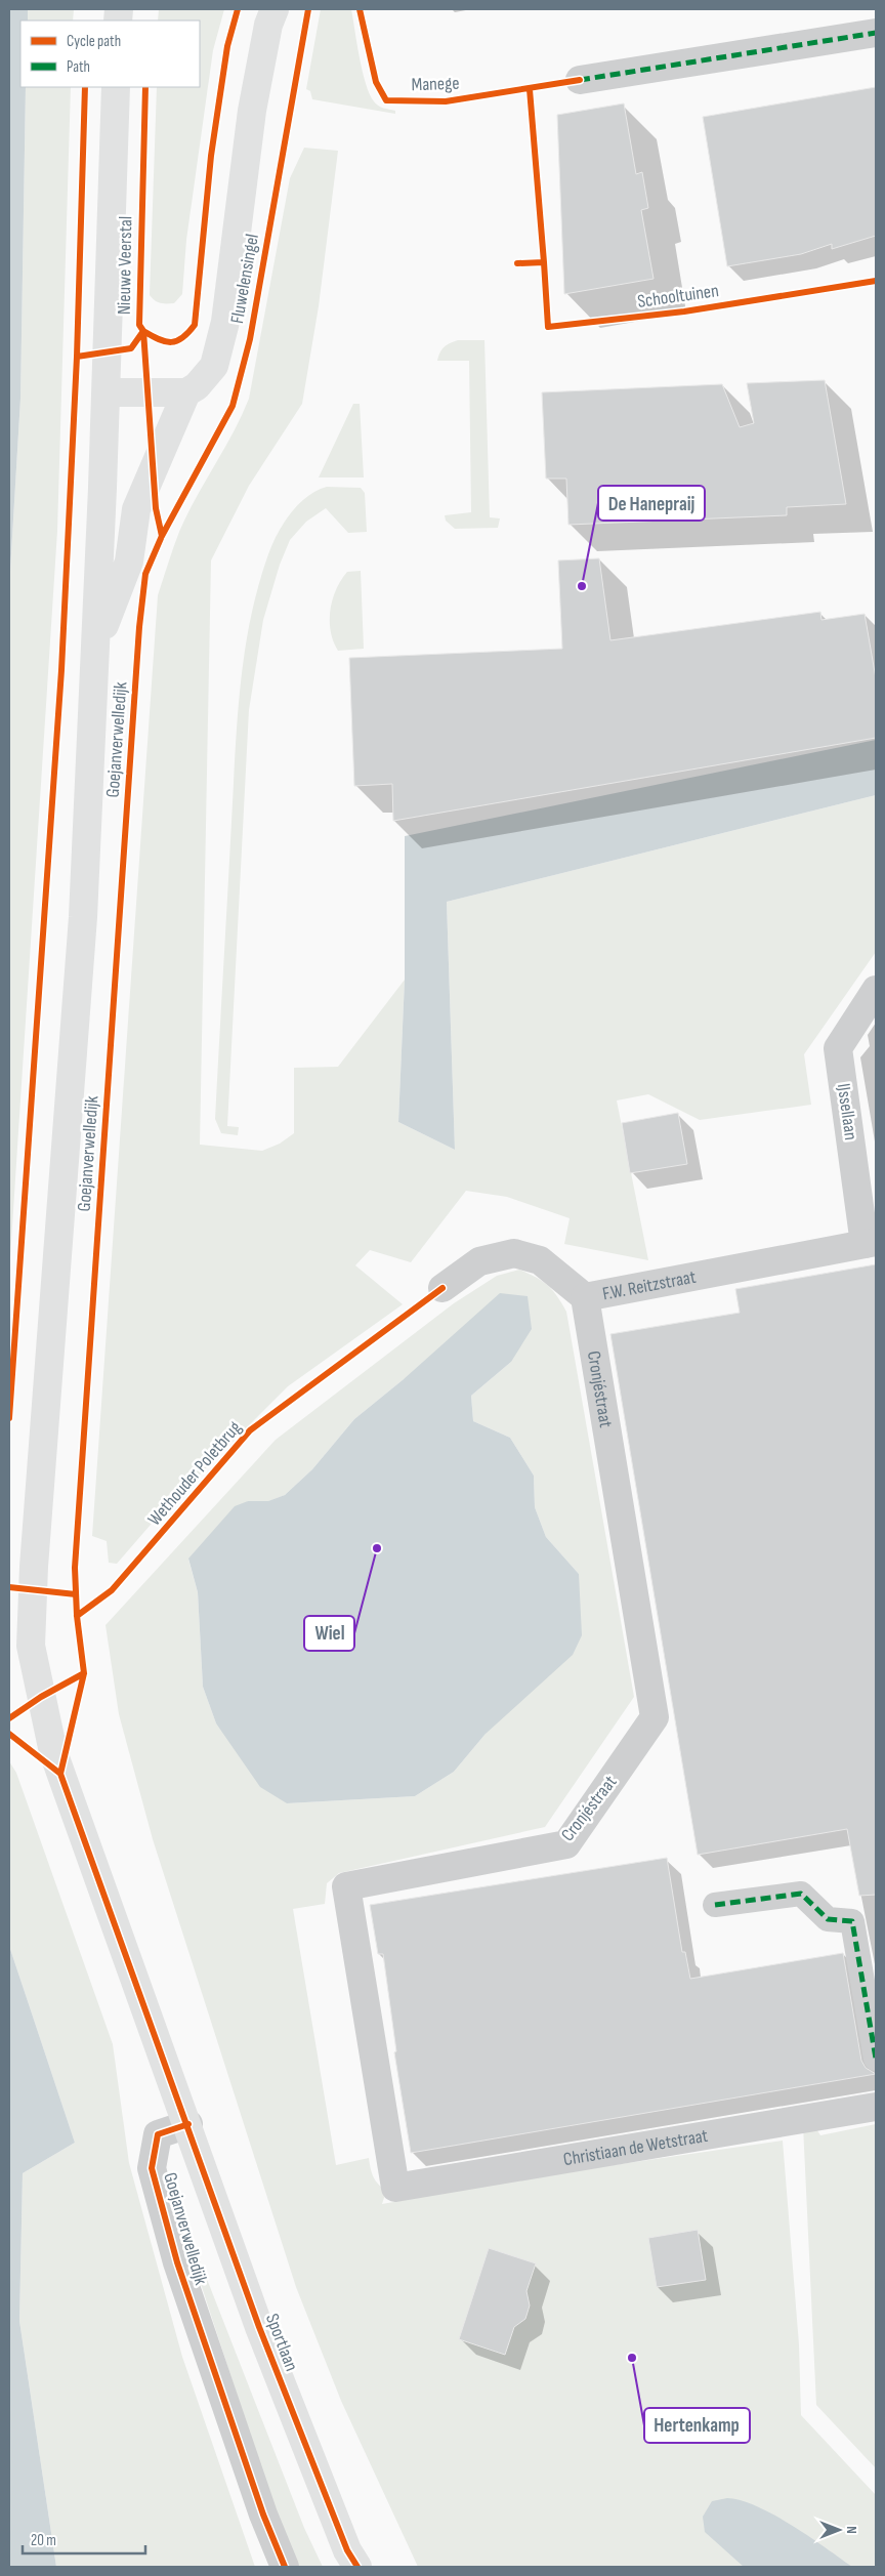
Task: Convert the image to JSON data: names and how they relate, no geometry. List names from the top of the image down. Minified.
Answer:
{"streets":{"main road":["Nieuwe Veerstal","Fluwelensingel","Goejanverwelledijk","Sportlaan"],"street":["IJssellaan","F.W. Reitzstraat","Cronjéstraat","Christiaan de Wetstraat"],"cycle path":["Manege","Schooltuinen","Wethouder Poletbrug"]},"crossings":[["Nieuwe Veerstal","Goejanverwelledijk"],["Goejanverwelledijk","Sportlaan"],["IJssellaan","F.W. Reitzstraat"],["F.W. Reitzstraat","Cronjéstraat"],["Cronjéstraat","Christiaan de Wetstraat"]],"places":["De Hanepraij","Wiel","Hertenkamp"],"legend":["Cycle path","Path"],"scale_bar":"20 m","north":"right"}
